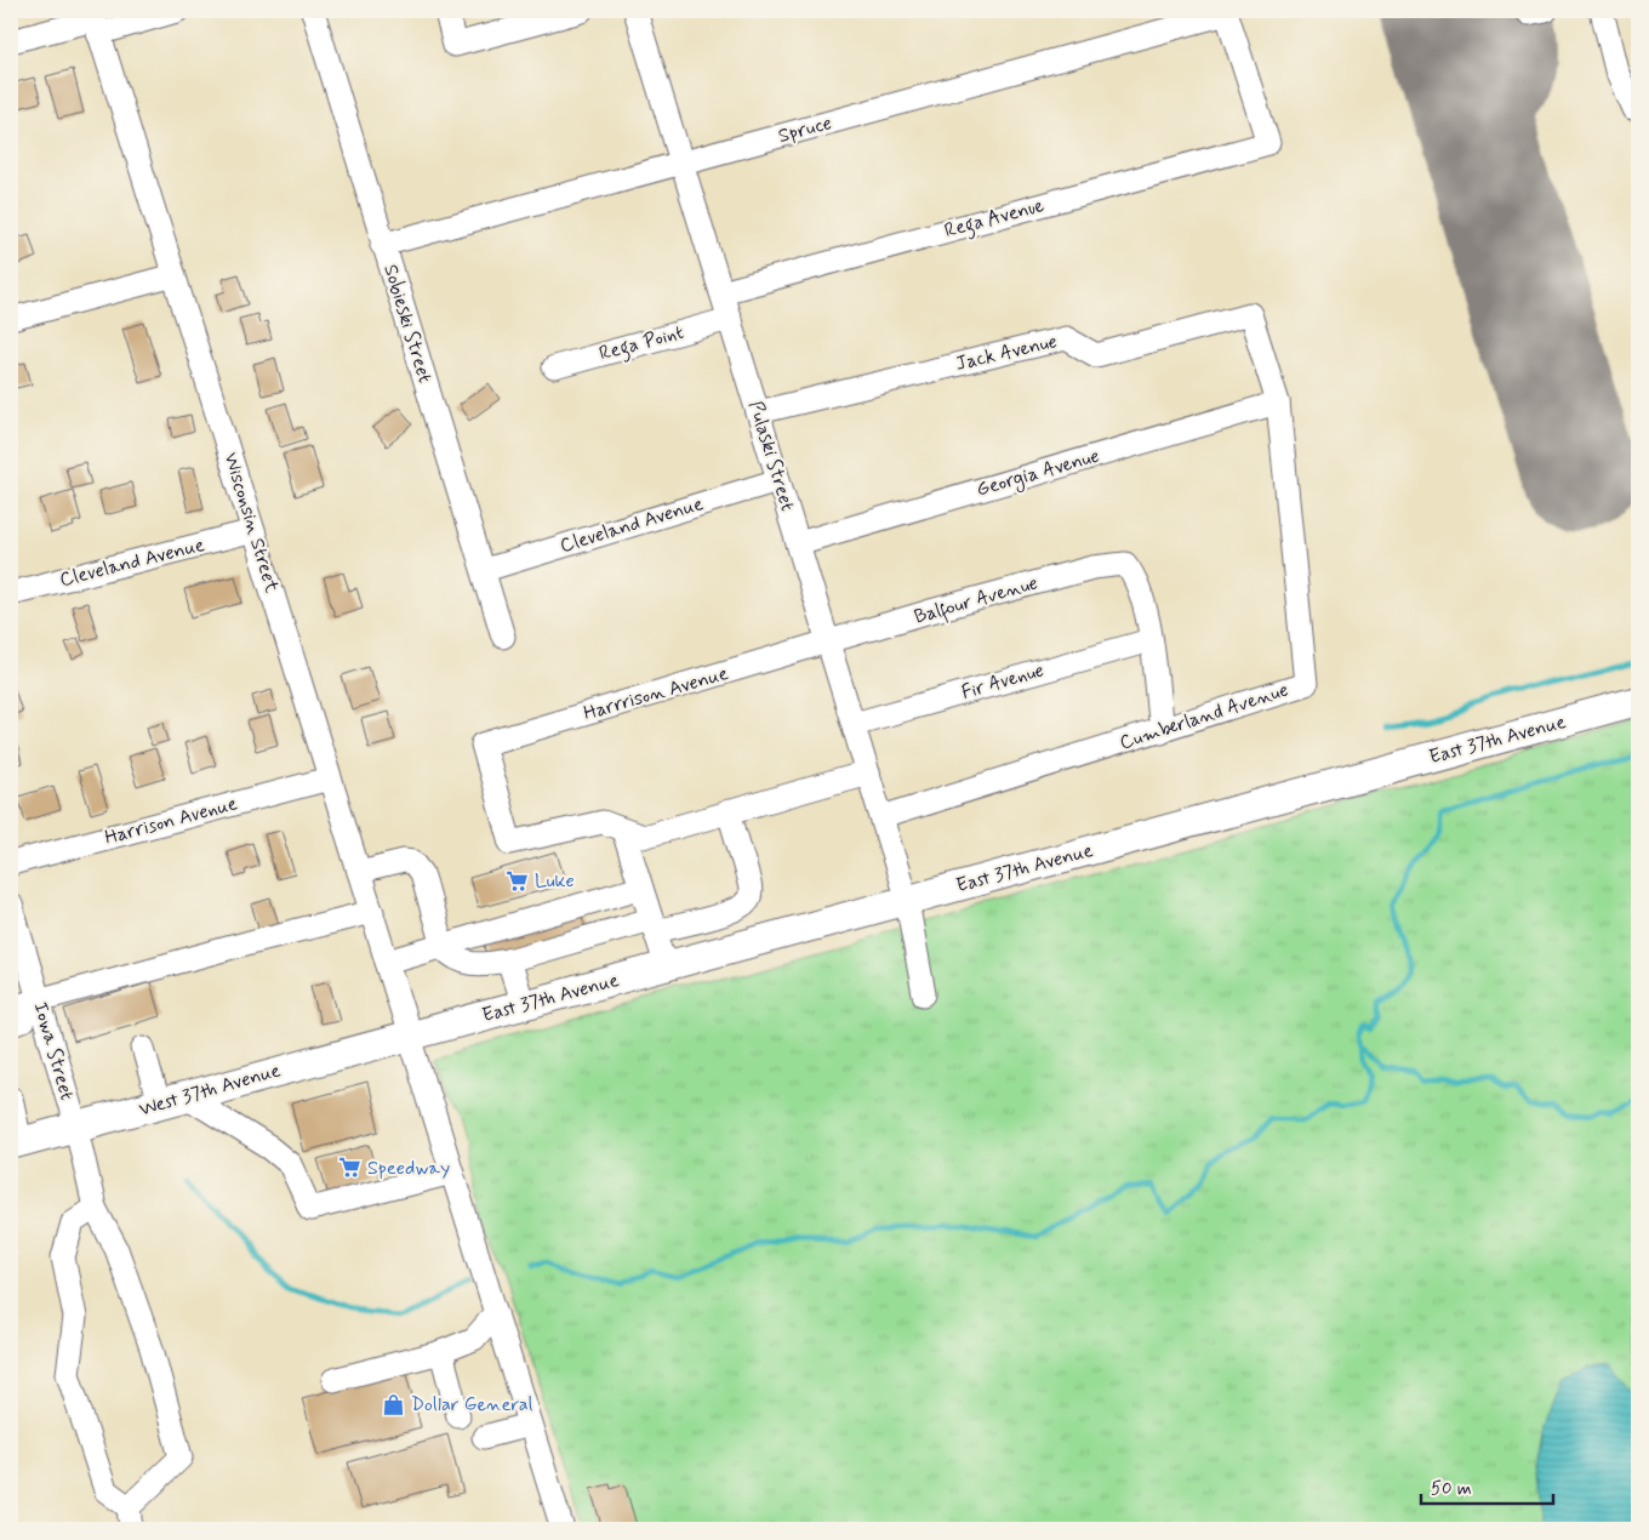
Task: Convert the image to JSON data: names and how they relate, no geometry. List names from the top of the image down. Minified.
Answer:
{"streets":{"main road":["East 37th Avenue","West 37th Avenue"],"street":["Spruce","Rega Avenue","Sobieski Street","Rega Point","Jack Avenue","Pulaski Street","Georgia Avenue","Wisconsin Street","Cleveland Avenue","Balfour Avenue","Fir Avenue","Harrrison Avenue","Cumberland Avenue","Harrison Avenue","Iowa Street"]},"crossings":[["Spruce","Rega Avenue"],["Spruce","Sobieski Street"],["Spruce","Pulaski Street"],["Rega Avenue","Pulaski Street"],["Sobieski Street","Cleveland Avenue"],["Rega Point","Pulaski Street"],["Jack Avenue","Pulaski Street"],["Jack Avenue","Cumberland Avenue"],["Pulaski Street","Georgia Avenue"],["Pulaski Street","Cleveland Avenue"],["Pulaski Street","Balfour Avenue"],["Pulaski Street","Fir Avenue"],["Pulaski Street","Harrrison Avenue"],["Pulaski Street","Cumberland Avenue"],["Pulaski Street","East 37th Avenue"],["Georgia Avenue","Cumberland Avenue"],["Wisconsin Street","Cleveland Avenue"],["Wisconsin Street","East 37th Avenue"],["Wisconsin Street","Harrison Avenue"],["Wisconsin Street","West 37th Avenue"],["Balfour Avenue","Fir Avenue"],["Balfour Avenue","Harrrison Avenue"],["East 37th Avenue","West 37th Avenue"],["Iowa Street","West 37th Avenue"]],"places":{"supermarket":["Luke","Speedway"],"shop":["Dollar General"]},"scale_bar":"50 m"}
